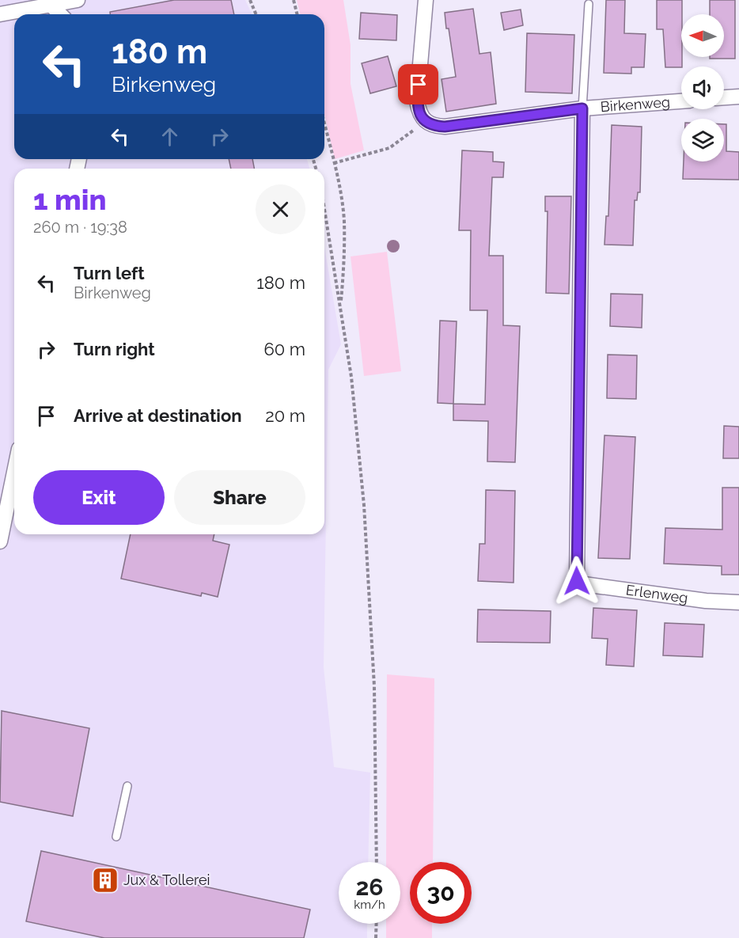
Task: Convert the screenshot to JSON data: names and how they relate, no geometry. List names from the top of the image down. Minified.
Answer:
{"streets":{"street":["Birkenweg","Erlenweg"]},"crossings":[["Birkenweg","Erlenweg"]],"places":{"building":["Jux & Tollerei"]},"north":"left","page":{"turn":["180 m","Birkenweg"],"heading":["1 min","260 m · 19:38"],"list":[{"name":"Turn left","note":"Birkenweg","value":"180 m"},{"name":"Turn right","value":"60 m"},{"name":"Arrive at destination","value":"20 m"}],"buttons":["Exit","Share"],"speed":"26 km/h","limit":"30"}}
